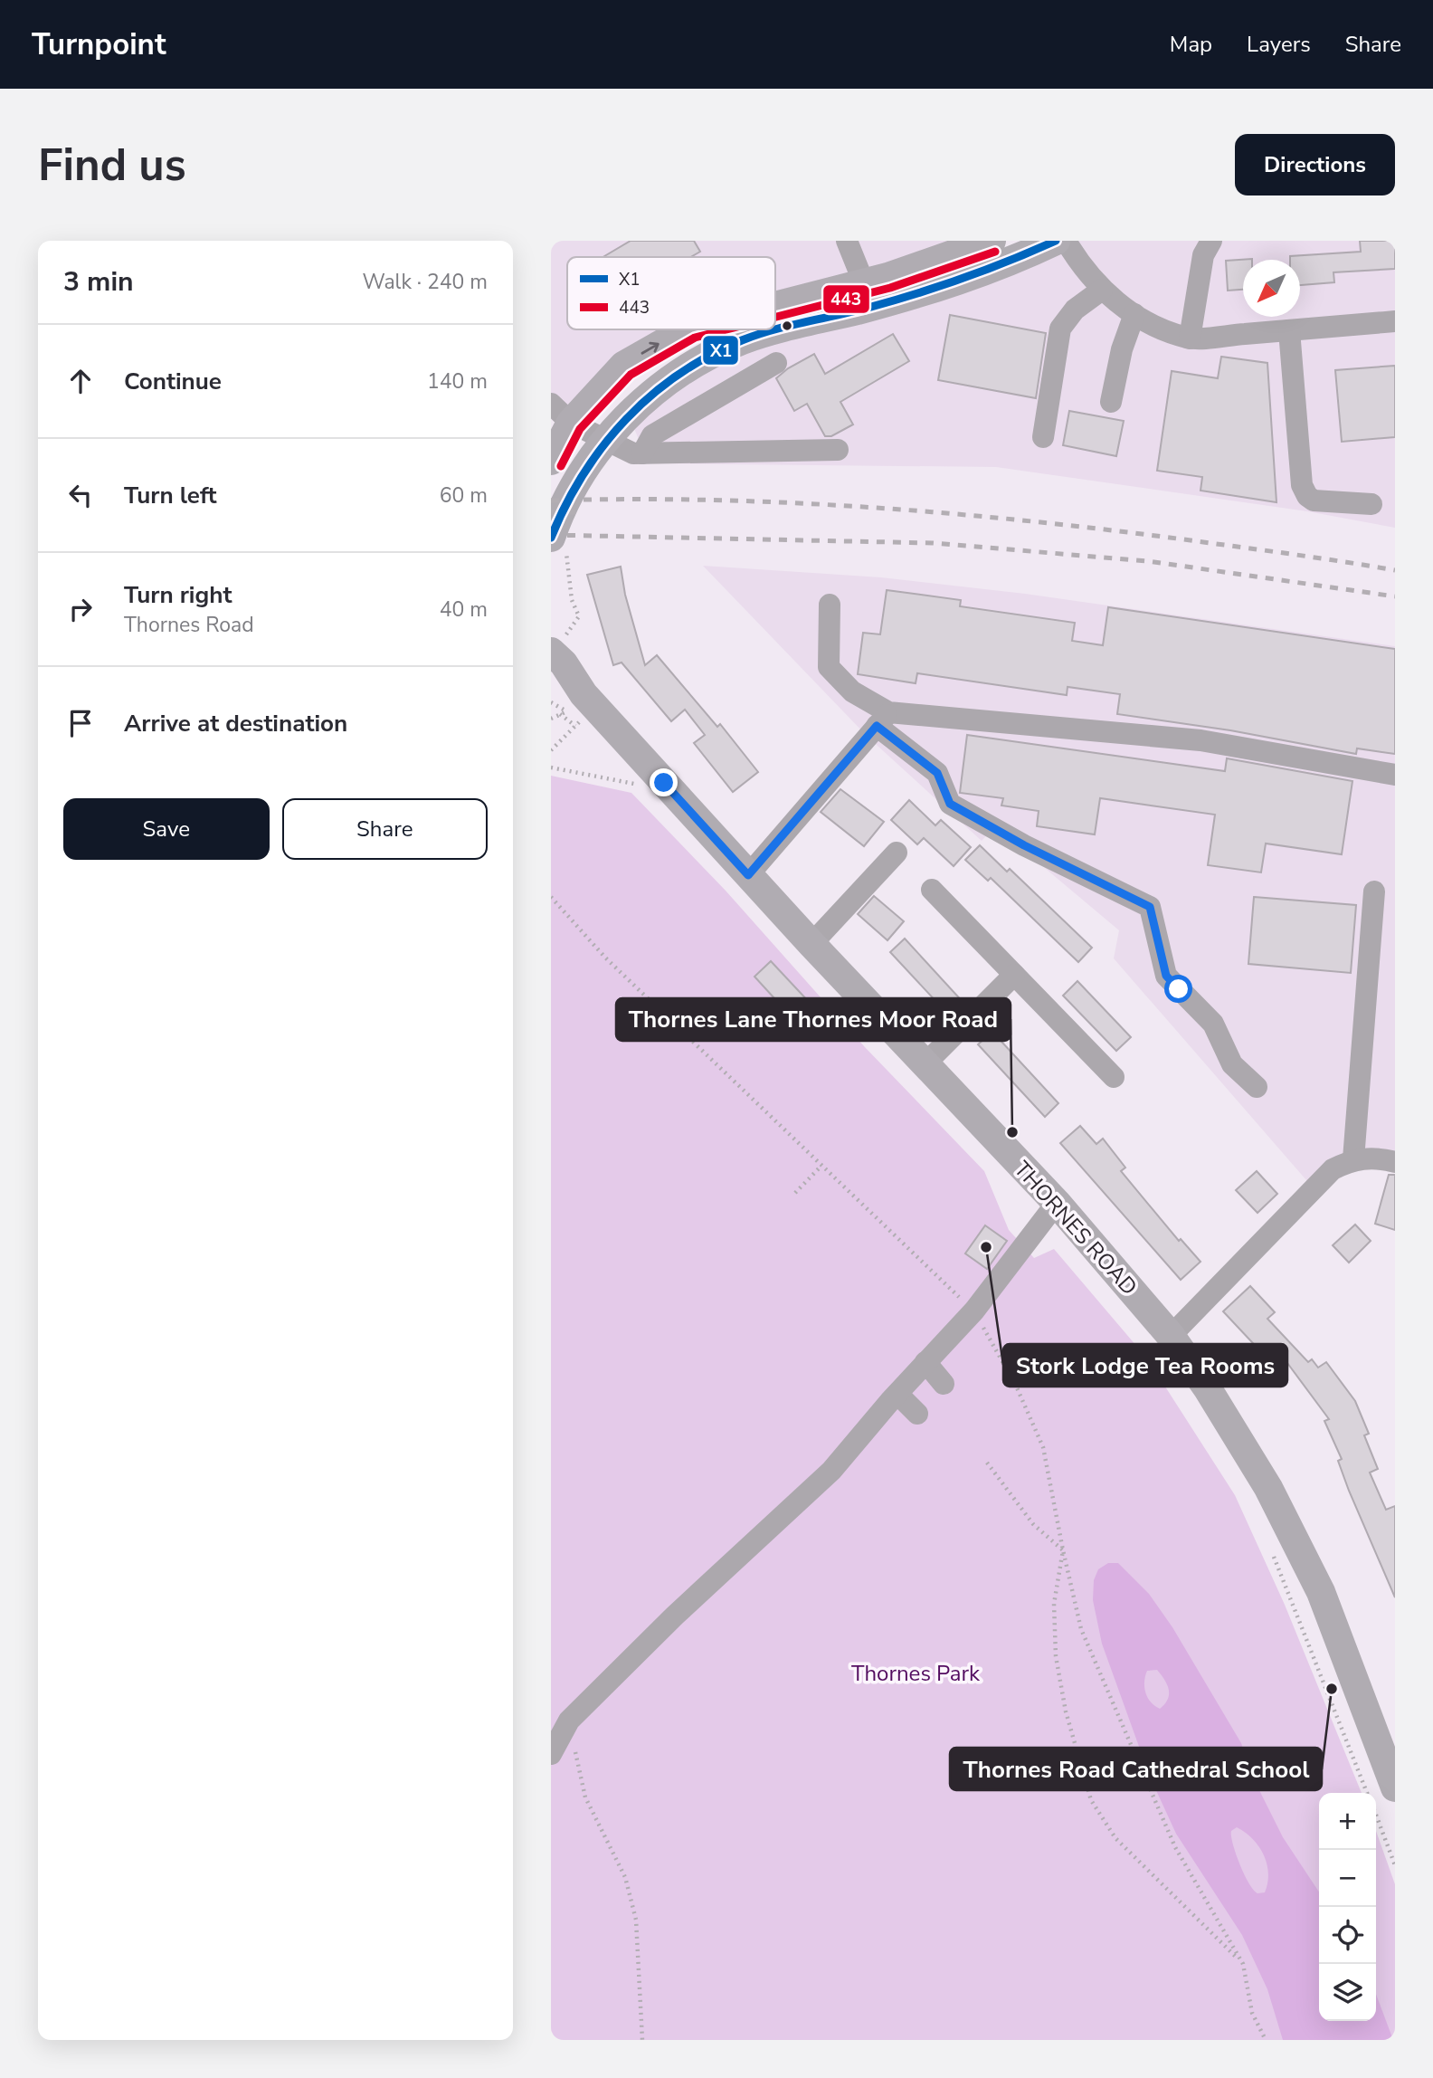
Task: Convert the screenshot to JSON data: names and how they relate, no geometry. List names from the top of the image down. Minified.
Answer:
{"streets":{"main road":["THORNES ROAD"]},"parks":["Thornes Park"],"places":["Thornes Lane Thornes Moor Road","Stork Lodge Tea Rooms","Thornes Road Cathedral School"],"lines":["transit line X1","transit line 443"],"legend":["X1","443"],"north":"bottom left","page":{"header":"Turnpoint","nav":["Map","Layers","Share"],"buttons":["Directions",["Save","Share"]],"title":"Find us","heading":["3 min","Walk · 240 m"],"list":[["Continue","140 m"],["Turn left","60 m"],["Turn right","Thornes Road","40 m"],"Arrive at destination"],"map_buttons":["+","−"]}}
